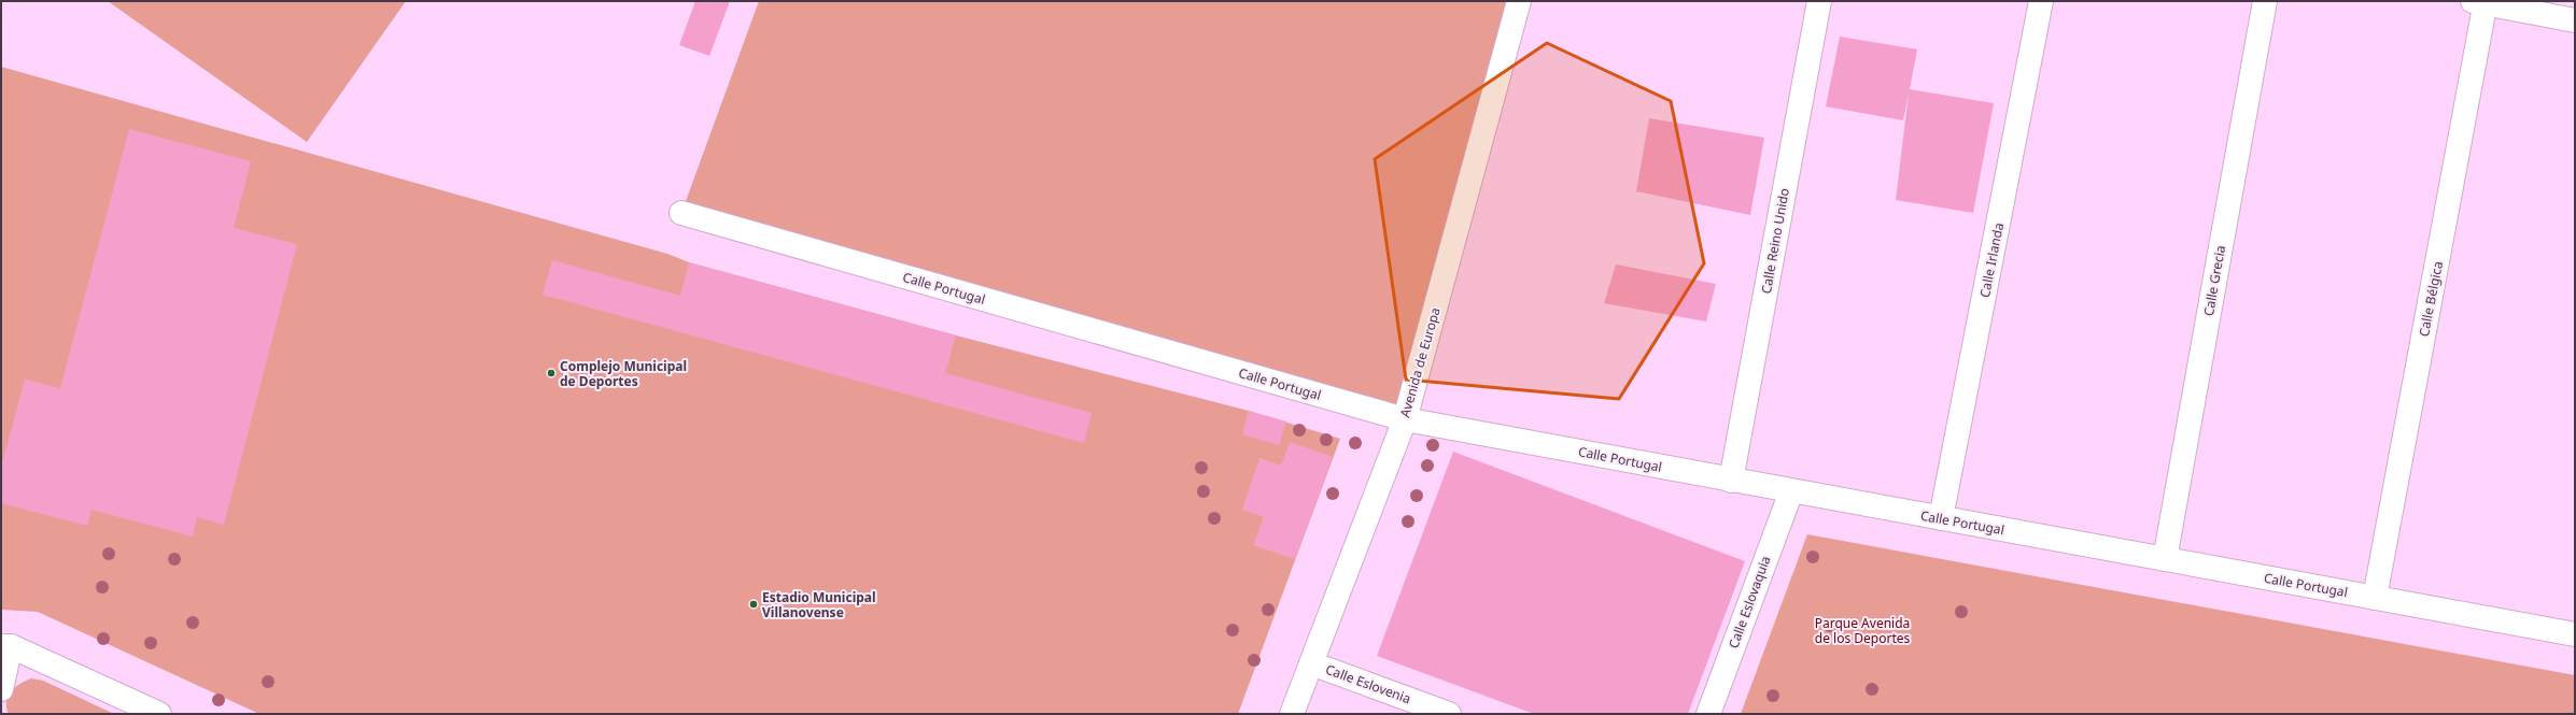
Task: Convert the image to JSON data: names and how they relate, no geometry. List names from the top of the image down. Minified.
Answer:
{"streets":{"street":["Calle Reino Unido","Calle Irlanda","Calle Grecia","Calle Portugal","Calle Bélgica","Avenida de Europa","Calle Eslovaquia","Calle Eslovenia"]},"crossings":[["Calle Reino Unido","Calle Portugal"],["Calle Irlanda","Calle Portugal"],["Calle Grecia","Calle Portugal"],["Calle Portugal","Calle Bélgica"],["Calle Portugal","Avenida de Europa"],["Calle Portugal","Calle Eslovaquia"],["Avenida de Europa","Calle Eslovenia"]],"parks":["Parque Avenida de los Deportes"],"places":["Complejo Municipal de Deportes","Estadio Municipal Villanovense"]}
